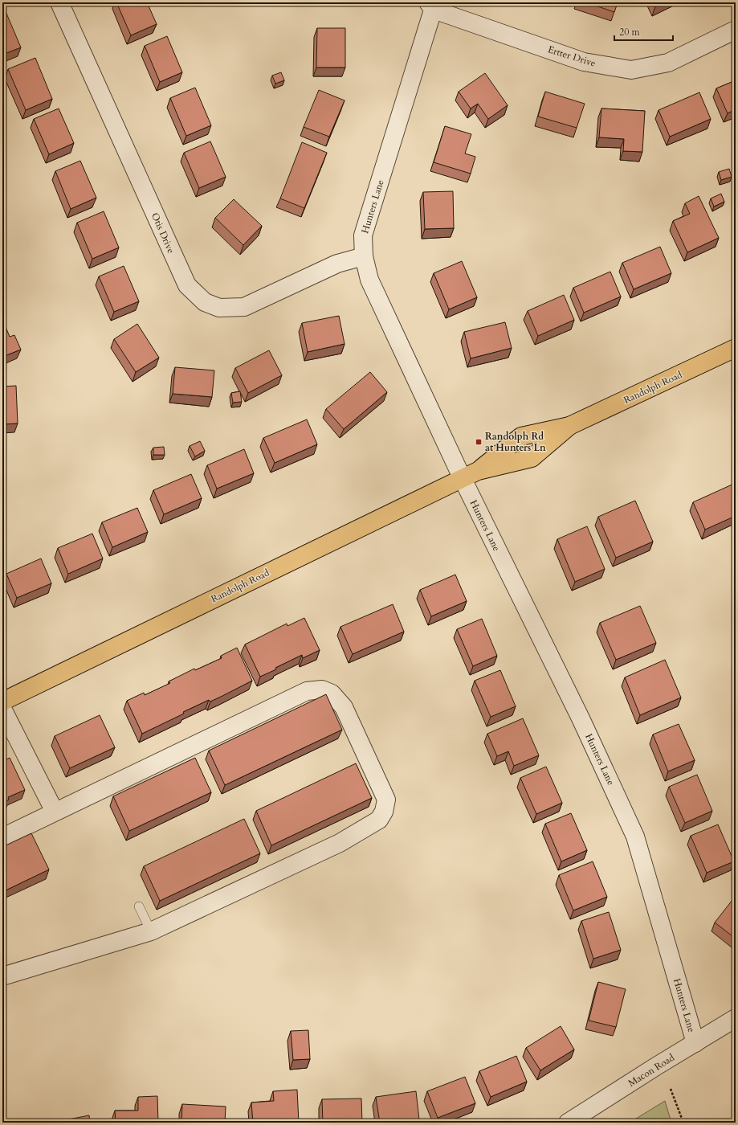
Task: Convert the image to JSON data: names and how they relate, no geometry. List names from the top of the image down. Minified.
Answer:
{"streets":{"main road":["Randolph Road"],"street":["Ertter Drive","Hunters Lane","Otis Drive","Macon Road"]},"crossings":[["Ertter Drive","Hunters Lane"],["Hunters Lane","Otis Drive"],["Hunters Lane","Randolph Road"],["Hunters Lane","Macon Road"]],"places":{"transit":["Randolph Rd at Hunters Ln"]},"scale_bar":"20 m"}
